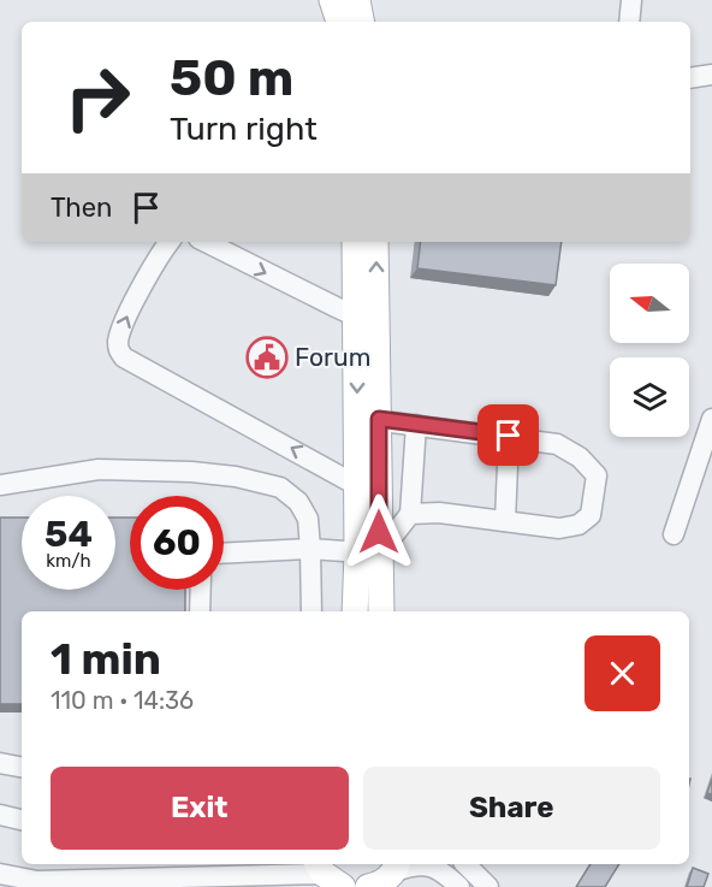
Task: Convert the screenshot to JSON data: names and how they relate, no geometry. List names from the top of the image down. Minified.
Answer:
{"places":{"public building":["Forum"]},"north":"left","page":{"turn":["50 m","Turn right"],"then":"Then","speed":"54 km/h","limit":"60","heading":["1 min","110 m · 14:36"],"buttons":["Exit","Share"]}}
